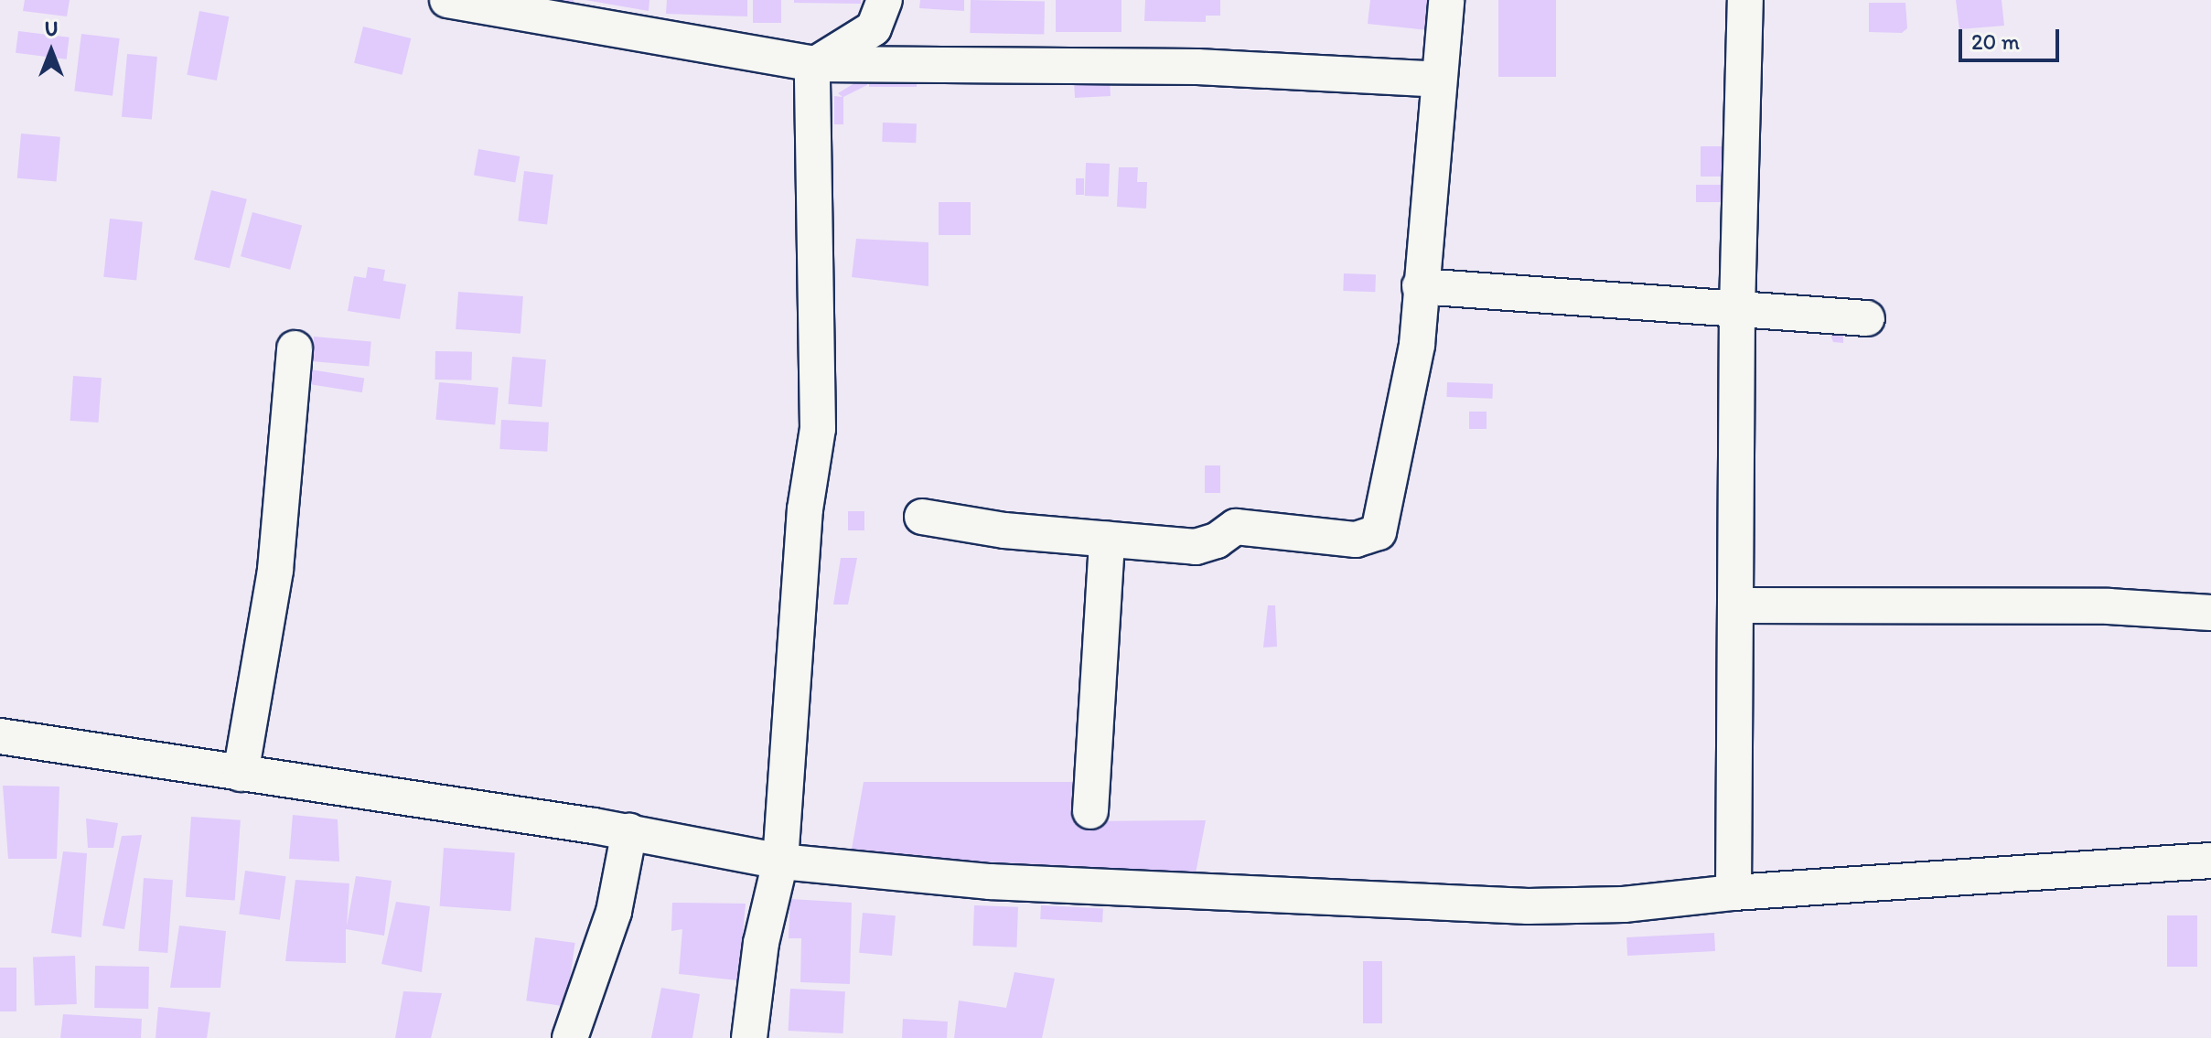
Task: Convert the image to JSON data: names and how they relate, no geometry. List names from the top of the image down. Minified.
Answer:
{"scale_bar":"20 m","north":"top"}
